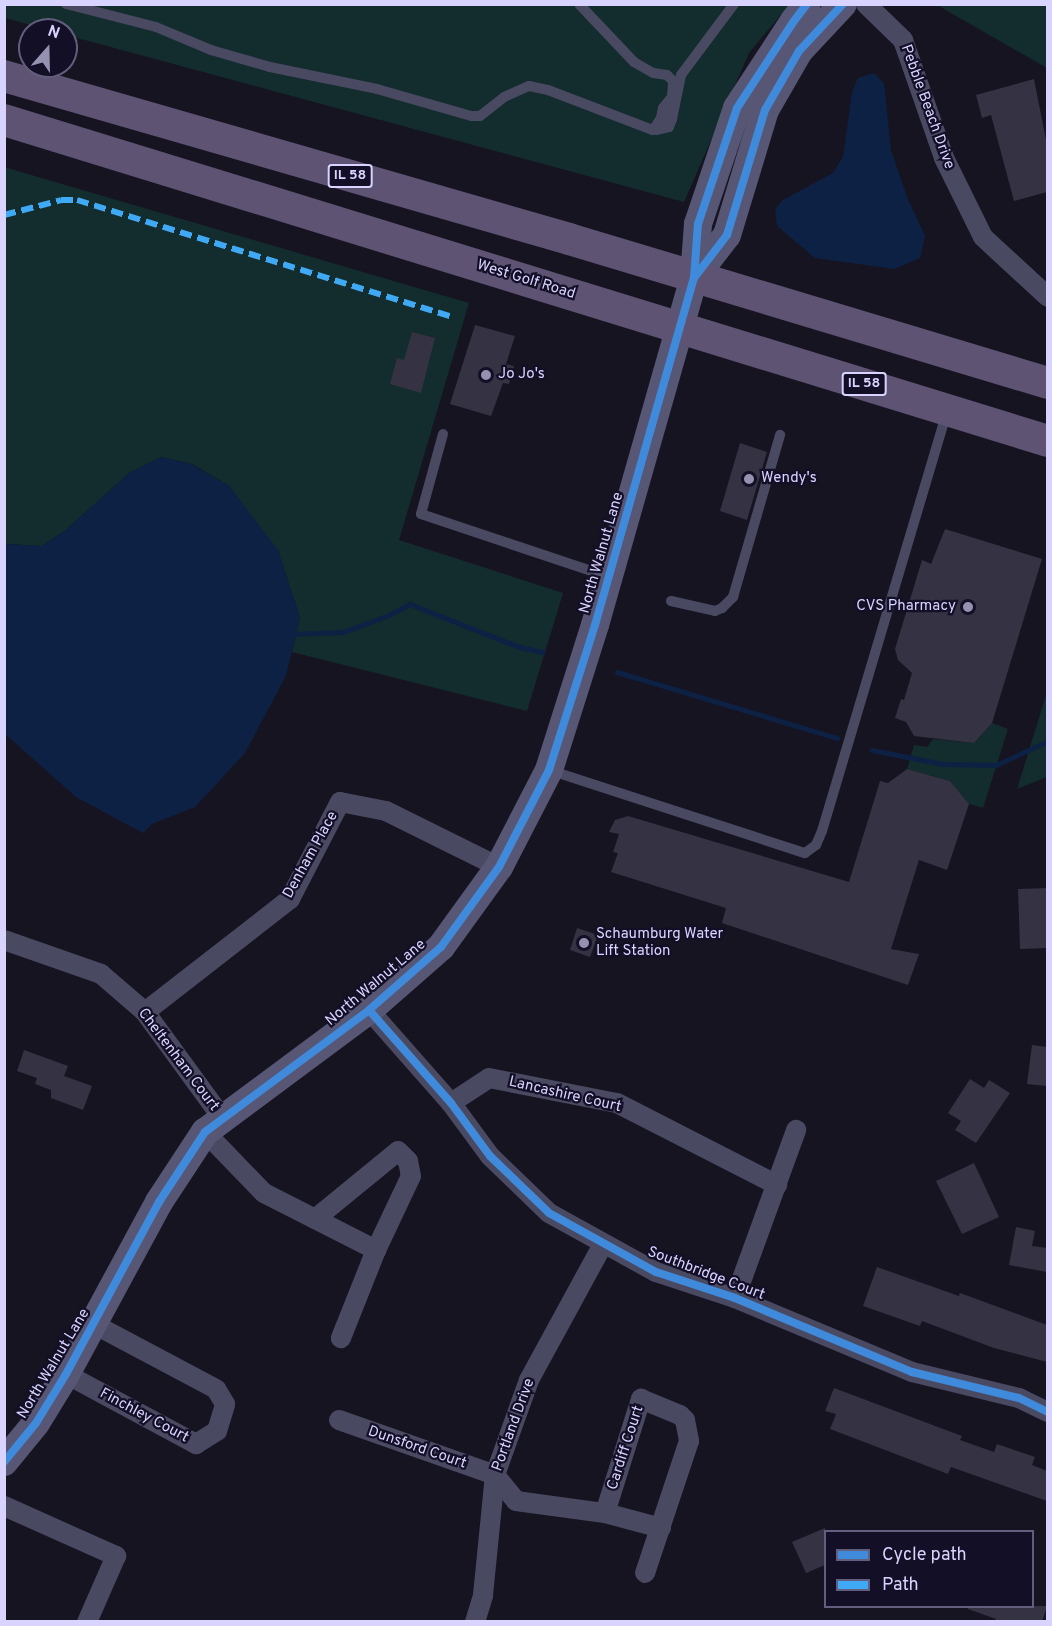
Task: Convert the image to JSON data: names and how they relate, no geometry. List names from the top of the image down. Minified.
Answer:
{"streets":{"main road":["IL 58","West Golf Road"],"street":["Pebble Beach Drive","North Walnut Lane","Denham Place","Cheltenham Court","Lancashire Court","Southbridge Court","Finchley Court","Portland Drive","Dunsford Court","Cardiff Court"]},"crossings":[["IL 58","North Walnut Lane"],["West Golf Road","North Walnut Lane"],["North Walnut Lane","Denham Place"],["North Walnut Lane","Cheltenham Court"],["North Walnut Lane","Southbridge Court"],["North Walnut Lane","Finchley Court"],["Denham Place","Cheltenham Court"],["Lancashire Court","Southbridge Court"],["Southbridge Court","Portland Drive"],["Portland Drive","Dunsford Court"]],"places":["Jo Jo's","Wendy's","CVS Pharmacy","Schaumburg Water Lift Station"],"legend":["Cycle path","Path"],"north":"top"}
